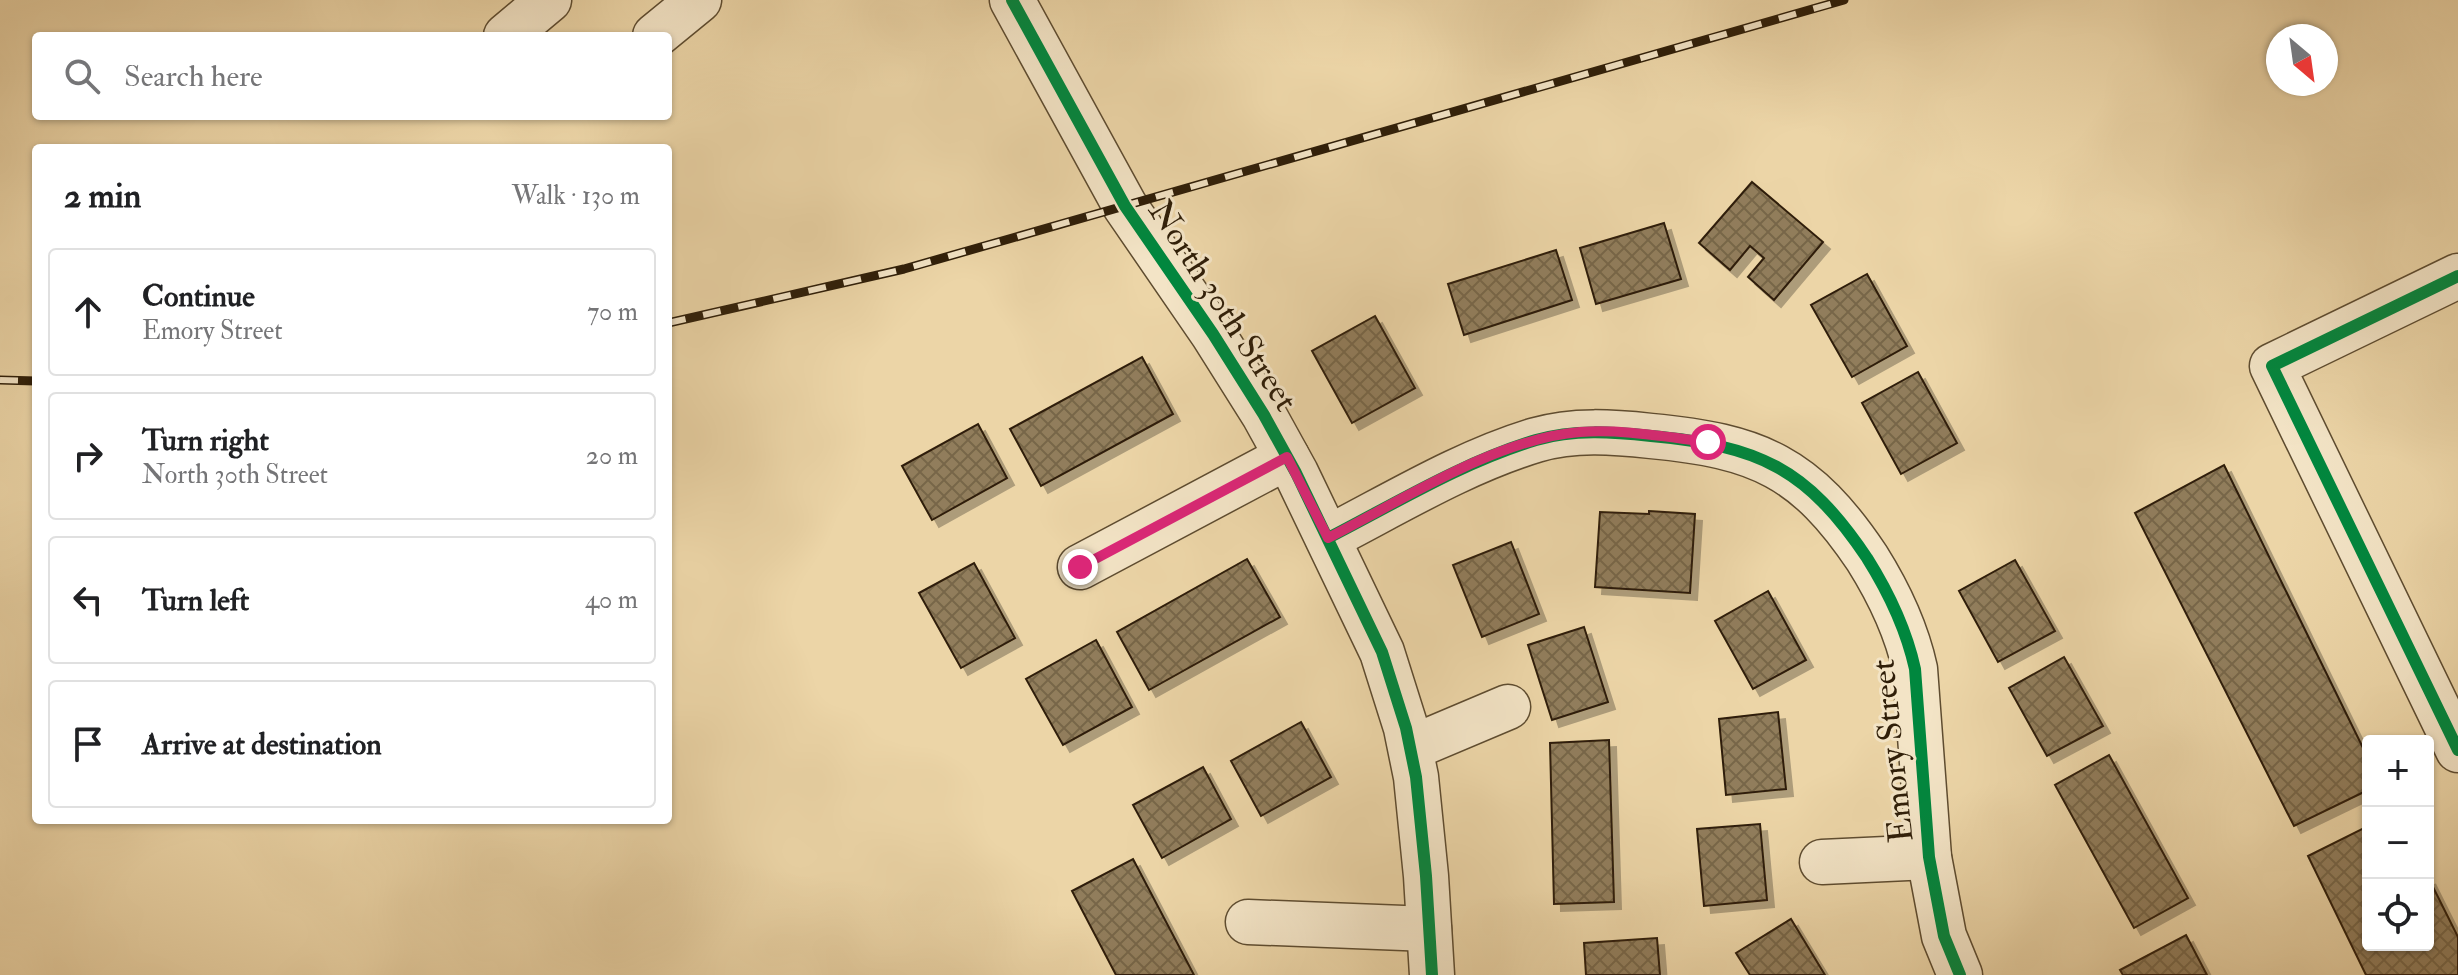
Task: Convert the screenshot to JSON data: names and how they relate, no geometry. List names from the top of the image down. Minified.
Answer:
{"streets":{"street":["North 30th Street","Emory Street"]},"crossings":[["North 30th Street","Emory Street"]],"north":"bottom right","page":{"search":"Search here","heading":["2 min","Walk · 130 m"],"list":[["Continue","Emory Street","70 m"],["Turn right","North 30th Street","20 m"],["Turn left","40 m"],"Arrive at destination"],"map_buttons":["+","−"]}}
